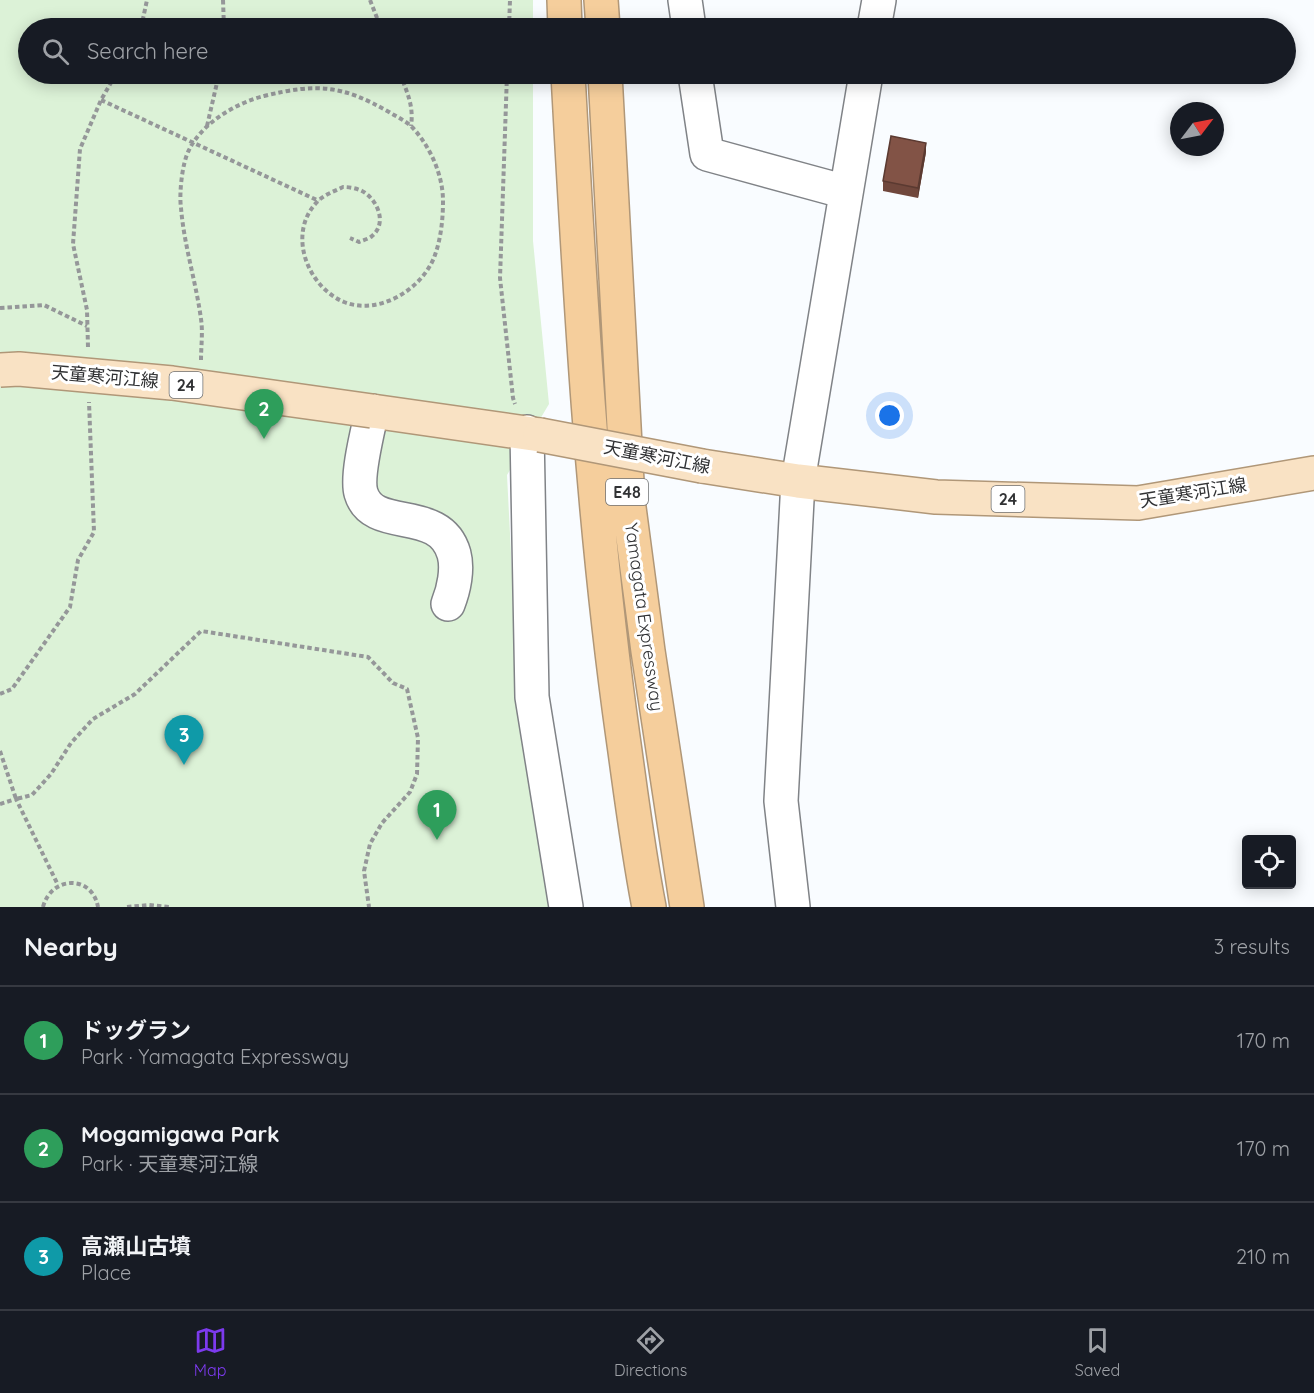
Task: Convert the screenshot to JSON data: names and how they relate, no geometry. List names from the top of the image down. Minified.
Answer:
{"streets":{"highway":["E48","Yamagata Expressway"],"main road":["天童寒河江線","24"]},"north":"top right","page":{"search":"Search here","pins":["2","3","1"],"heading":["Nearby","3 results"],"list":[{"mark":"1","name":"ドッグラン","note":"Park · Yamagata Expressway","value":"170 m"},{"mark":"2","name":"Mogamigawa Park","note":"Park · 天童寒河江線","value":"170 m"},{"mark":"3","name":"高瀬山古墳","note":"Place","value":"210 m"}],"nav":["Map","Directions","Saved"]}}
